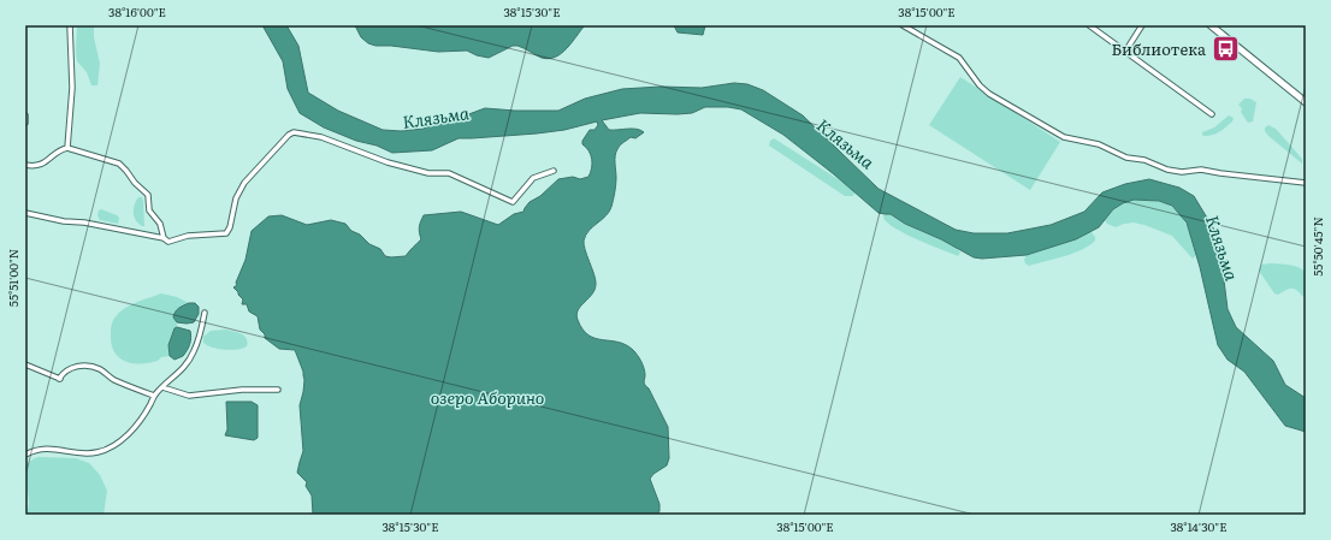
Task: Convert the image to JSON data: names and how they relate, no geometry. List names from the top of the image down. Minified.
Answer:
{"water":["Клязьма","озеро Аборино"],"places":{"bus stop":["Библиотека"]},"coordinates":["38°16'00\"E","38°15'30\"E","38°15'00\"E","55°50'45\"N","55°51'00\"N","38°14'30\"E"]}
